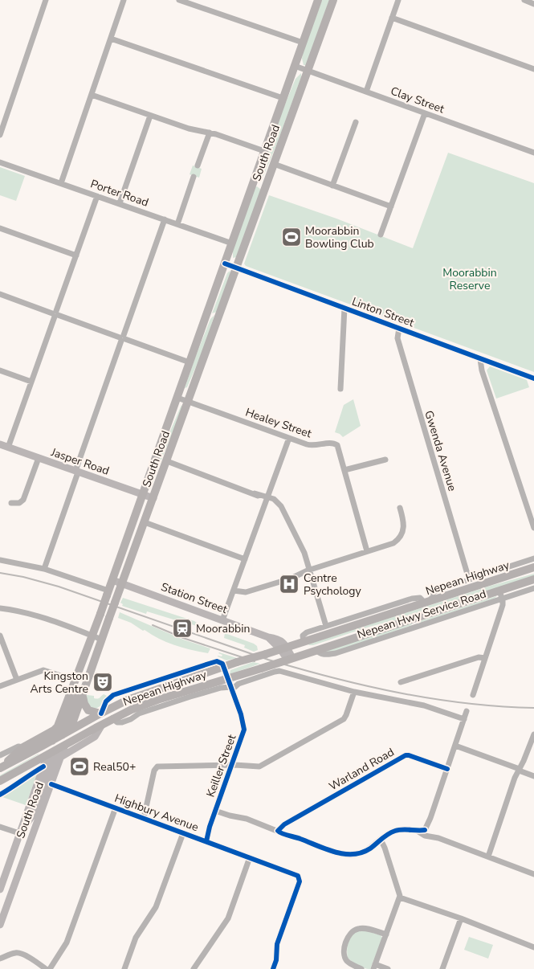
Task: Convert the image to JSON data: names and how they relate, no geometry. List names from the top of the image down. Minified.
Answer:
{"streets":{"highway":["South Road","Nepean Highway"],"main road":["Jasper Road","Station Street"],"street":["Clay Street","Porter Road","Linton Street","Healey Street","Gwenda Avenue","Nepean Hwy Service Road","Keiller Street","Warland Road","Highbury Avenue"]},"crossings":[["Clay Street","South Road"],["South Road","Porter Road"],["South Road","Linton Street"],["South Road","Healey Street"],["South Road","Jasper Road"],["South Road","Nepean Highway"],["South Road","Station Street"],["South Road","Highbury Avenue"],["Linton Street","Gwenda Avenue"],["Gwenda Avenue","Nepean Hwy Service Road"],["Nepean Highway","Station Street"],["Nepean Highway","Nepean Hwy Service Road"],["Nepean Highway","Keiller Street"],["Keiller Street","Highbury Avenue"]],"parks":["Moorabbin Reserve"],"places":{"sports":["Moorabbin Bowling Club","Real50+"],"hospital":["Centre Psychology"],"station":["Moorabbin"],"theatre":["Kingston Arts Centre"]}}
